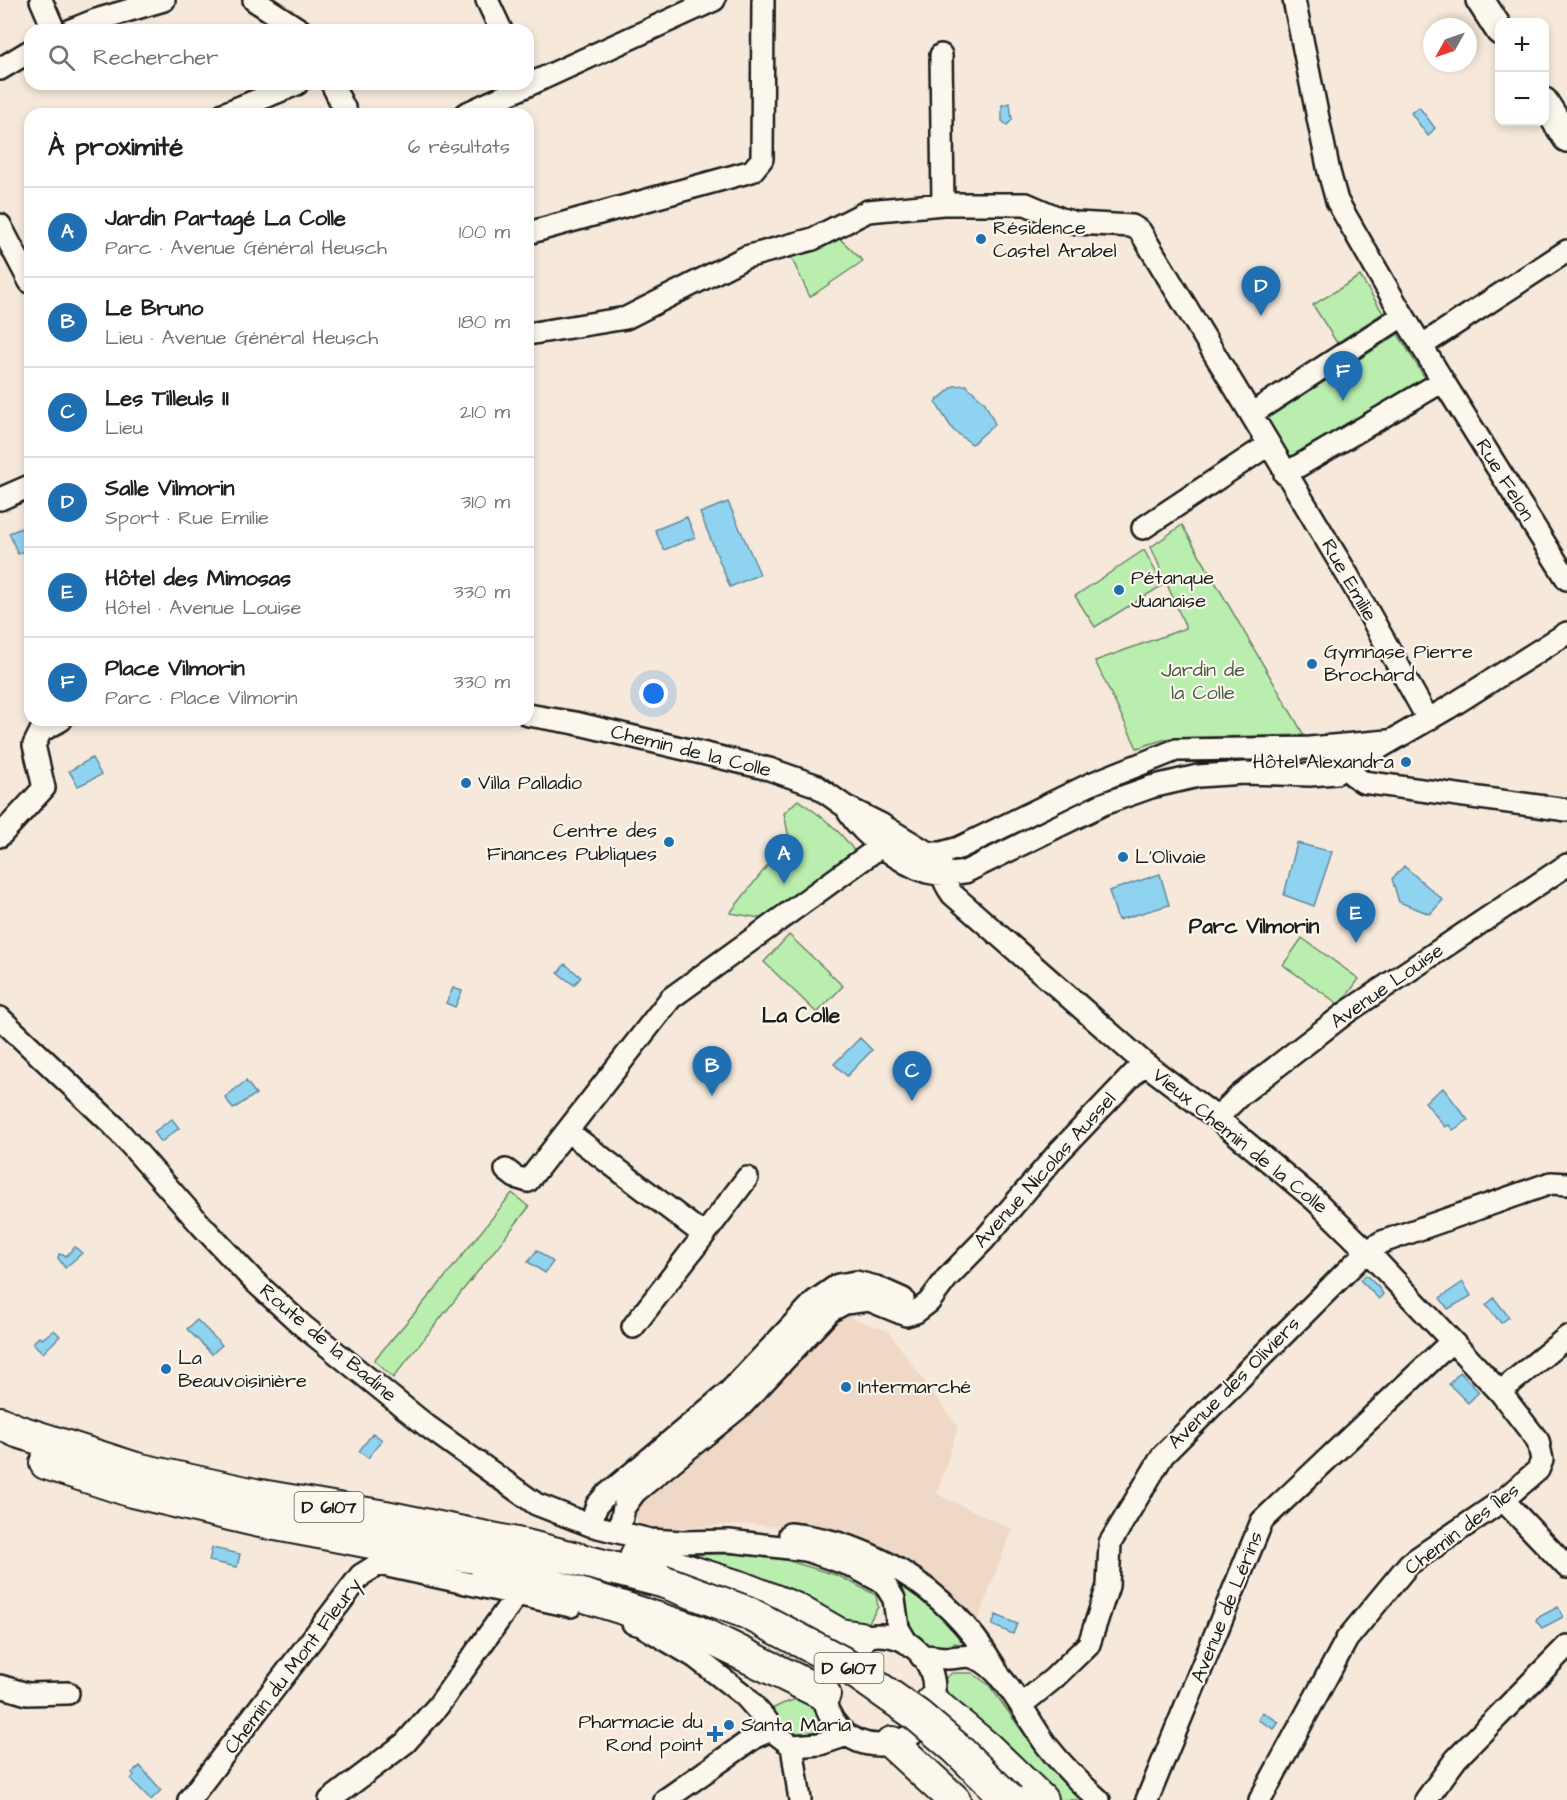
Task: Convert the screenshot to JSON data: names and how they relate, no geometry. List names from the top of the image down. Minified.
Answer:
{"streets":{"highway":["D 6107"],"street":["Rue Felon","Rue Emilie","Chemin de la Colle","Avenue Louise","Vieux Chemin de la Colle","Avenue Nicolas Aussel","Route de la Badine","Avenue des Oliviers","Chemin des Îles","Avenue de Lérins","Chemin du Mont Fleury"]},"crossings":[["Rue Emilie","Chemin de la Colle"],["Chemin de la Colle","Vieux Chemin de la Colle"],["Avenue Louise","Vieux Chemin de la Colle"],["Vieux Chemin de la Colle","Avenue Nicolas Aussel"],["Vieux Chemin de la Colle","Avenue des Oliviers"],["Vieux Chemin de la Colle","Chemin des Îles"],["Vieux Chemin de la Colle","Avenue de Lérins"],["Avenue Nicolas Aussel","Route de la Badine"],["Route de la Badine","Avenue des Oliviers"]],"districts":["Parc Vilmorin","La Colle"],"parks":["Jardin de la Colle"],"places":{"other":["Résidence Castel Arabel","Pétanque Juanaise","Gymnase Pierre Brochard","Hôtel Alexandra","Villa Palladio","Centre des Finances Publiques","L'Olivaie","La Beauvoisinière","Intermarché","Santa Maria"],"health":["Pharmacie du Rond point"]},"north":"bottom left","page":{"map_buttons":["+","−"],"search":"Rechercher","heading":["À proximité","6 résultats"],"list":[{"mark":"A","name":"Jardin Partagé La Colle","note":"Parc · Avenue Général Heusch","value":"100 m"},{"mark":"B","name":"Le Bruno","note":"Lieu · Avenue Général Heusch","value":"180 m"},{"mark":"C","name":"Les Tilleuls II","note":"Lieu","value":"210 m"},{"mark":"D","name":"Salle Vilmorin","note":"Sport · Rue Emilie","value":"310 m"},{"mark":"E","name":"Hôtel des Mimosas","note":"Hôtel · Avenue Louise","value":"330 m"},{"mark":"F","name":"Place Vilmorin","note":"Parc · Place Vilmorin","value":"330 m"}],"pins":["D","F","A","E","B","C"]}}
